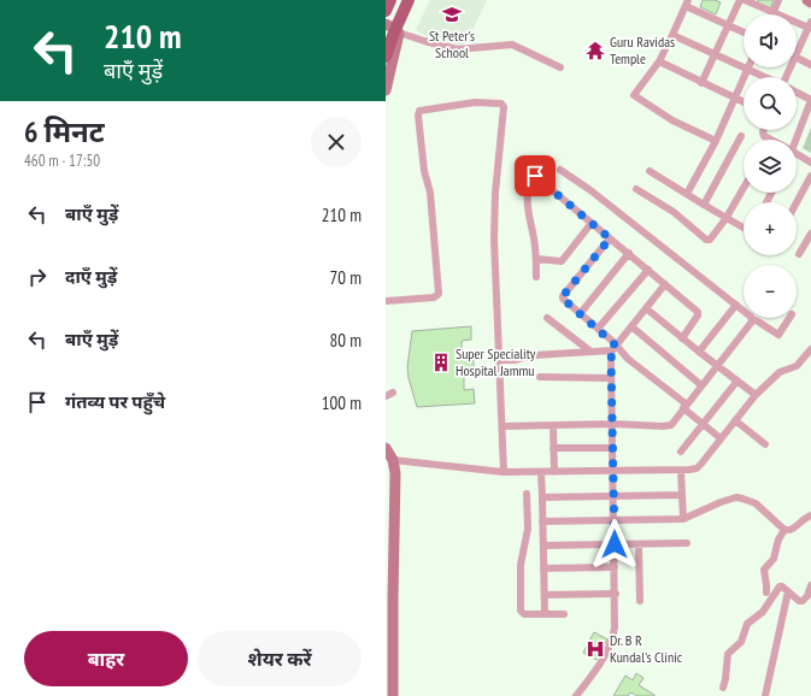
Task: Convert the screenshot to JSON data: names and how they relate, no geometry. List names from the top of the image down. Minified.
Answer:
{"places":{"school or university":["St Peter's School"],"temple":["Guru Ravidas Temple"],"building":["Super Speciality Hospital Jammu"],"hospital":["Dr. B R Kundal's Clinic"]},"page":{"turn":["210 m","बाएँ मुड़ें"],"map_buttons":["+","−"],"heading":["6 मिनट","460 m · 17:50"],"list":[{"name":"बाएँ मुड़ें","value":"210 m"},{"name":"दाएँ मुड़ें","value":"70 m"},{"name":"बाएँ मुड़ें","value":"80 m"},{"name":"गंतव्य पर पहुँचे","value":"100 m"}],"buttons":["बाहर","शेयर करें"]}}
